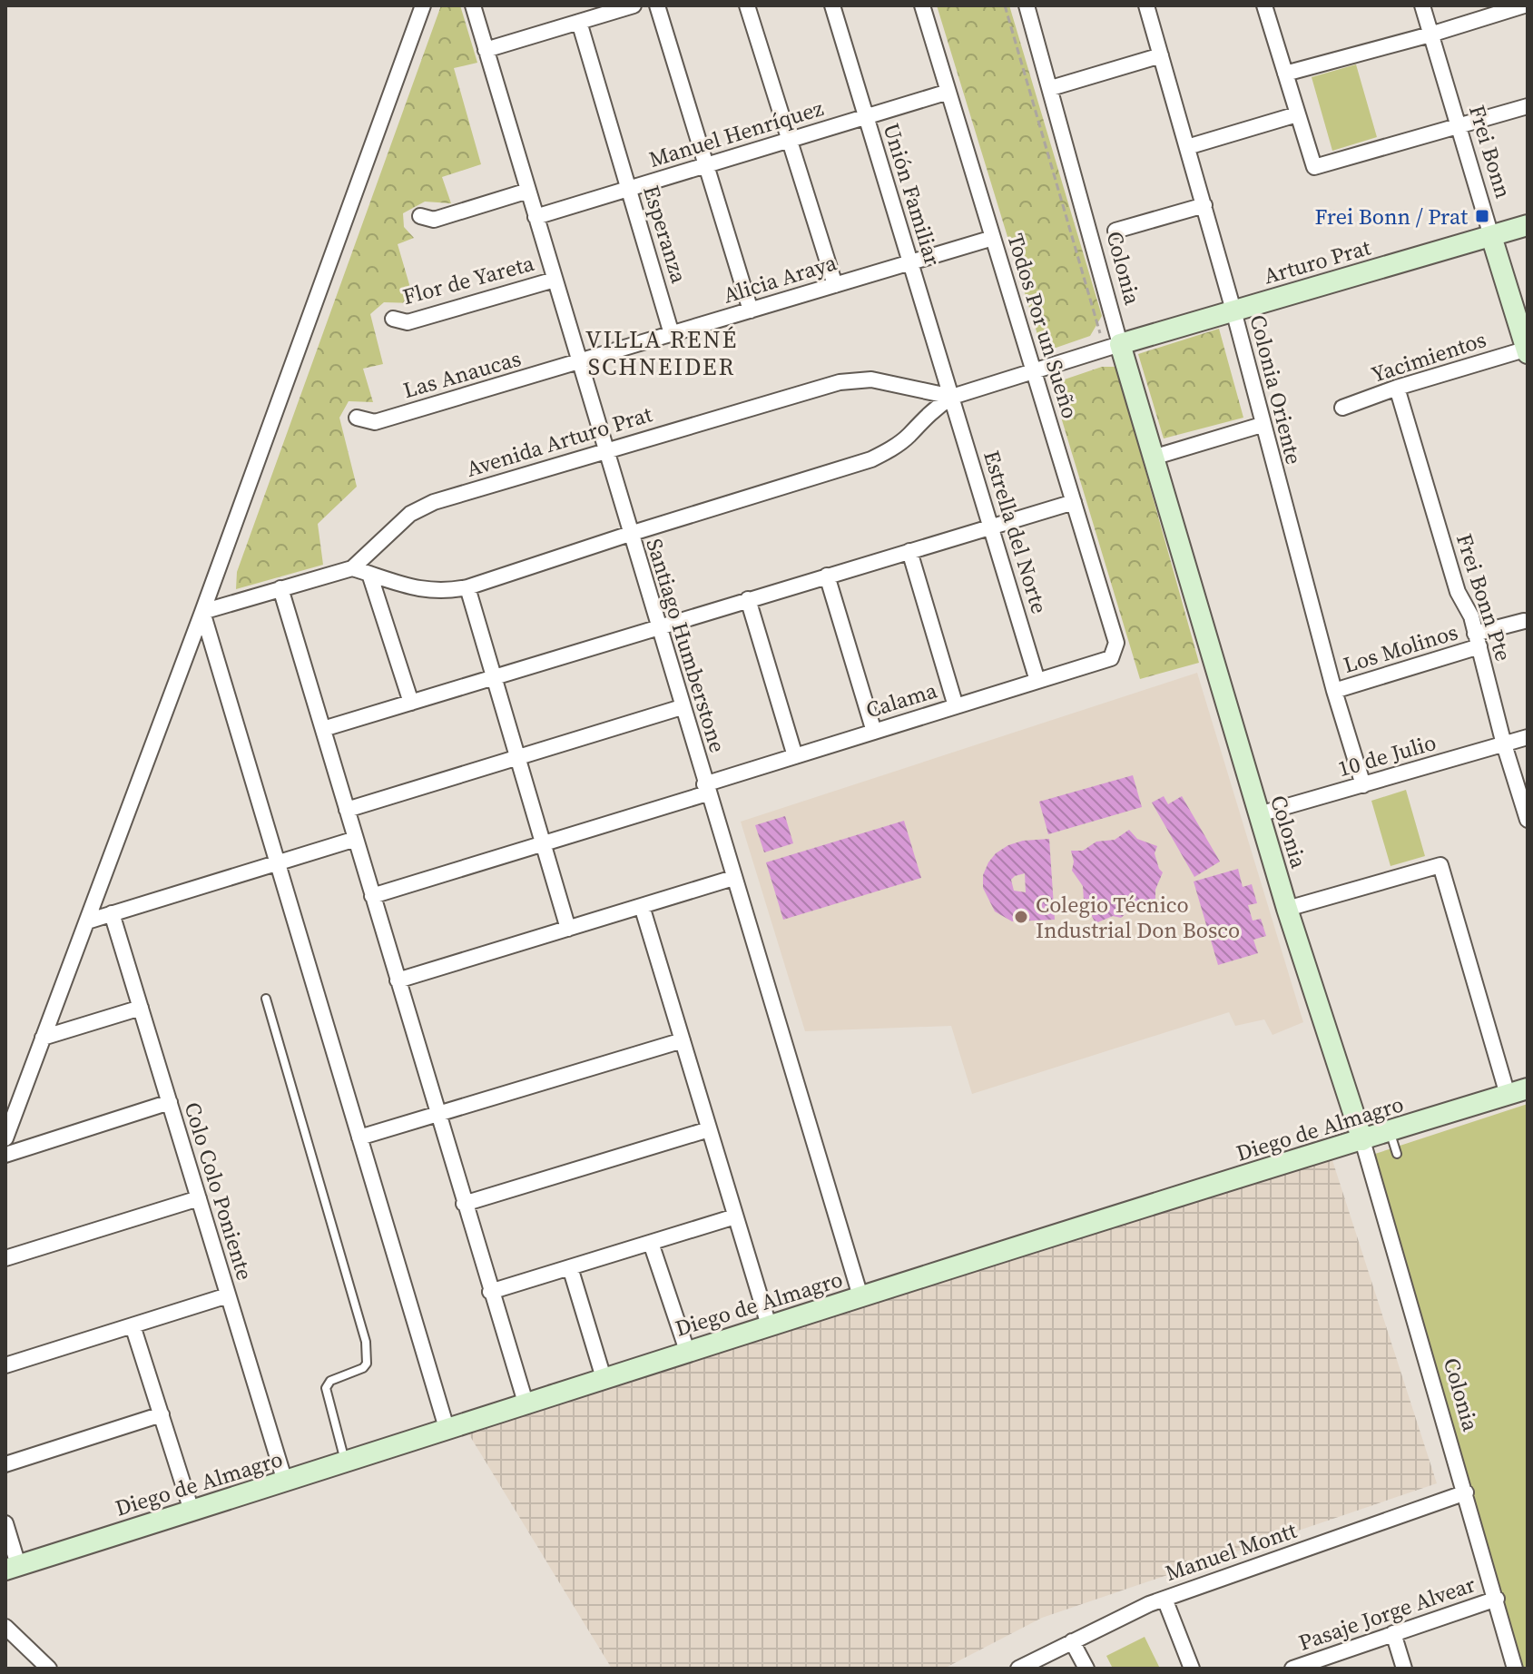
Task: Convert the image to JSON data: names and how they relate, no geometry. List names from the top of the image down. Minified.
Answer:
{"streets":{"street":["Manuel Henríquez","Frei Bonn","Unión Familiar","Esperanza","Arturo Prat","Colonia","Alicia Araya","Flor de Yareta","Todos Por un Sueño","Yacimientos","Las Anaucas","Colonia Oriente","Avenida Arturo Prat","Estrella del Norte","Frei Bonn Pte","Santiago Humberstone","Los Molinos","Calama","10 de Julio","Diego de Almagro","Colo Colo Poniente","Manuel Montt","Pasaje Jorge Alvear"]},"crossings":[["Manuel Henríquez","Unión Familiar"],["Manuel Henríquez","Esperanza"],["Manuel Henríquez","Todos Por un Sueño"],["Manuel Henríquez","Santiago Humberstone"],["Frei Bonn","Arturo Prat"],["Frei Bonn","Yacimientos"],["Unión Familiar","Alicia Araya"],["Unión Familiar","Avenida Arturo Prat"],["Unión Familiar","Estrella del Norte"],["Esperanza","Alicia Araya"],["Arturo Prat","Colonia"],["Arturo Prat","Colonia Oriente"],["Arturo Prat","Avenida Arturo Prat"],["Colonia","Avenida Arturo Prat"],["Colonia","10 de Julio"],["Colonia","Diego de Almagro"],["Colonia","Manuel Montt"],["Colonia","Pasaje Jorge Alvear"],["Alicia Araya","Todos Por un Sueño"],["Alicia Araya","Las Anaucas"],["Alicia Araya","Santiago Humberstone"],["Flor de Yareta","Santiago Humberstone"],["Todos Por un Sueño","Avenida Arturo Prat"],["Todos Por un Sueño","Calama"],["Yacimientos","Frei Bonn Pte"],["Las Anaucas","Santiago Humberstone"],["Colonia Oriente","Los Molinos"],["Colonia Oriente","10 de Julio"],["Avenida Arturo Prat","Estrella del Norte"],["Avenida Arturo Prat","Santiago Humberstone"],["Estrella del Norte","Calama"],["Frei Bonn Pte","Los Molinos"],["Frei Bonn Pte","10 de Julio"],["Santiago Humberstone","Calama"],["Santiago Humberstone","Diego de Almagro"],["Diego de Almagro","Colo Colo Poniente"]],"districts":["VILLA RENÉ SCHNEIDER"],"places":{"transit":["Frei Bonn / Prat"],"other":["Colegio Técnico Industrial Don Bosco"]}}
